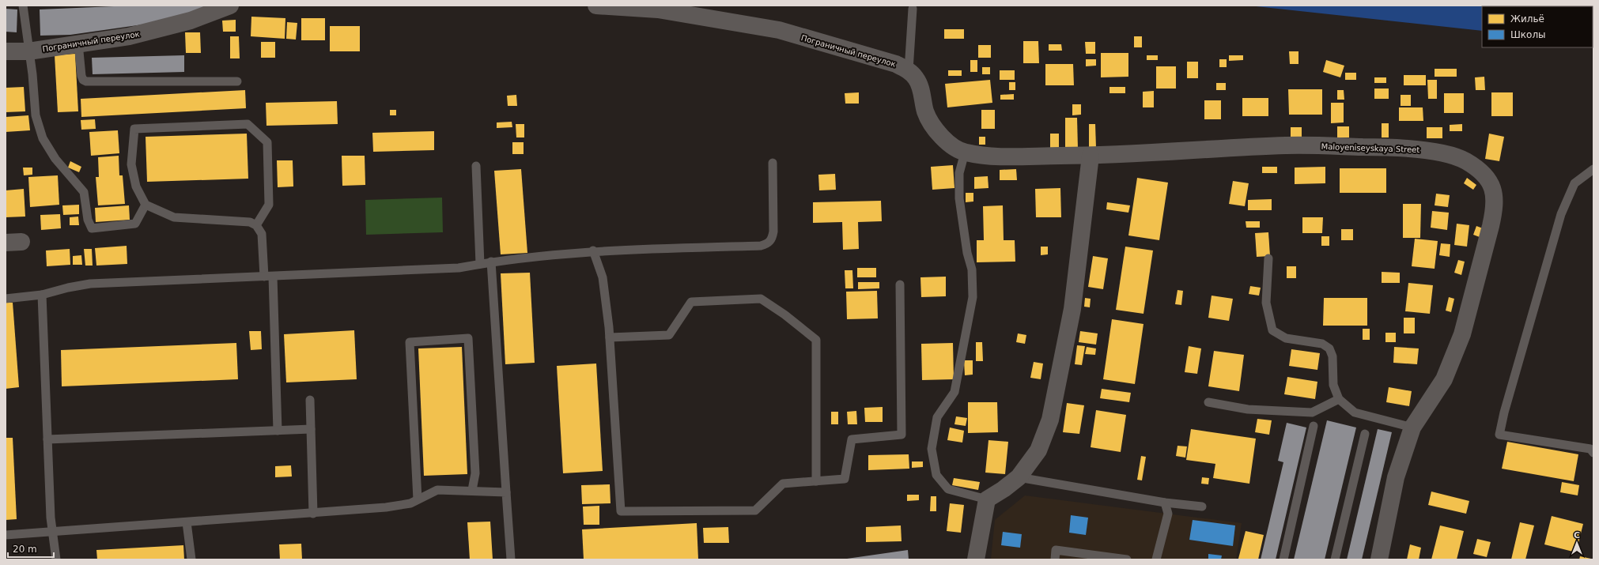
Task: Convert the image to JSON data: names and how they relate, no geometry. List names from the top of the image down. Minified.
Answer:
{"streets":{"street":["Пограничный переулок","Maloyeniseyskaya Street"]},"crossings":[["Пограничный переулок","Maloyeniseyskaya Street"]],"legend":["Жильё","Школы"],"scale_bar":"20 m","north":"top"}
